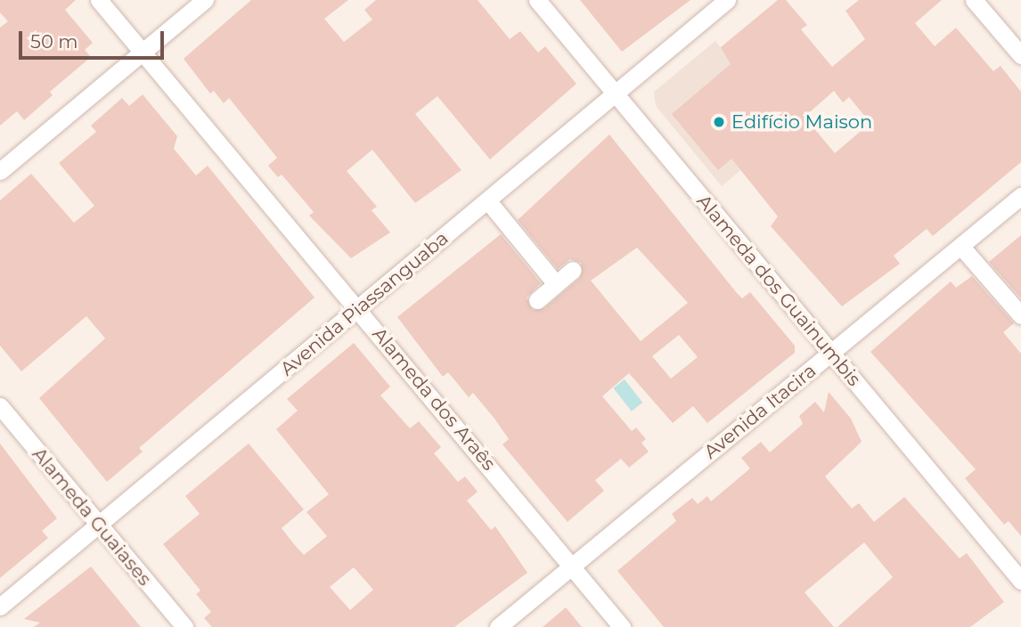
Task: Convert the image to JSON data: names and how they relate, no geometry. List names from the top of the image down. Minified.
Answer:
{"streets":{"street":["Alameda dos Guainumbis","Avenida Piassanguaba","Alameda dos Araês","Avenida Itacira","Alameda Guaiases"]},"crossings":[["Alameda dos Guainumbis","Avenida Piassanguaba"],["Alameda dos Guainumbis","Avenida Itacira"],["Avenida Piassanguaba","Alameda dos Araês"],["Avenida Piassanguaba","Alameda Guaiases"],["Alameda dos Araês","Avenida Itacira"]],"places":["Edifício Maison"],"scale_bar":"50 m"}
